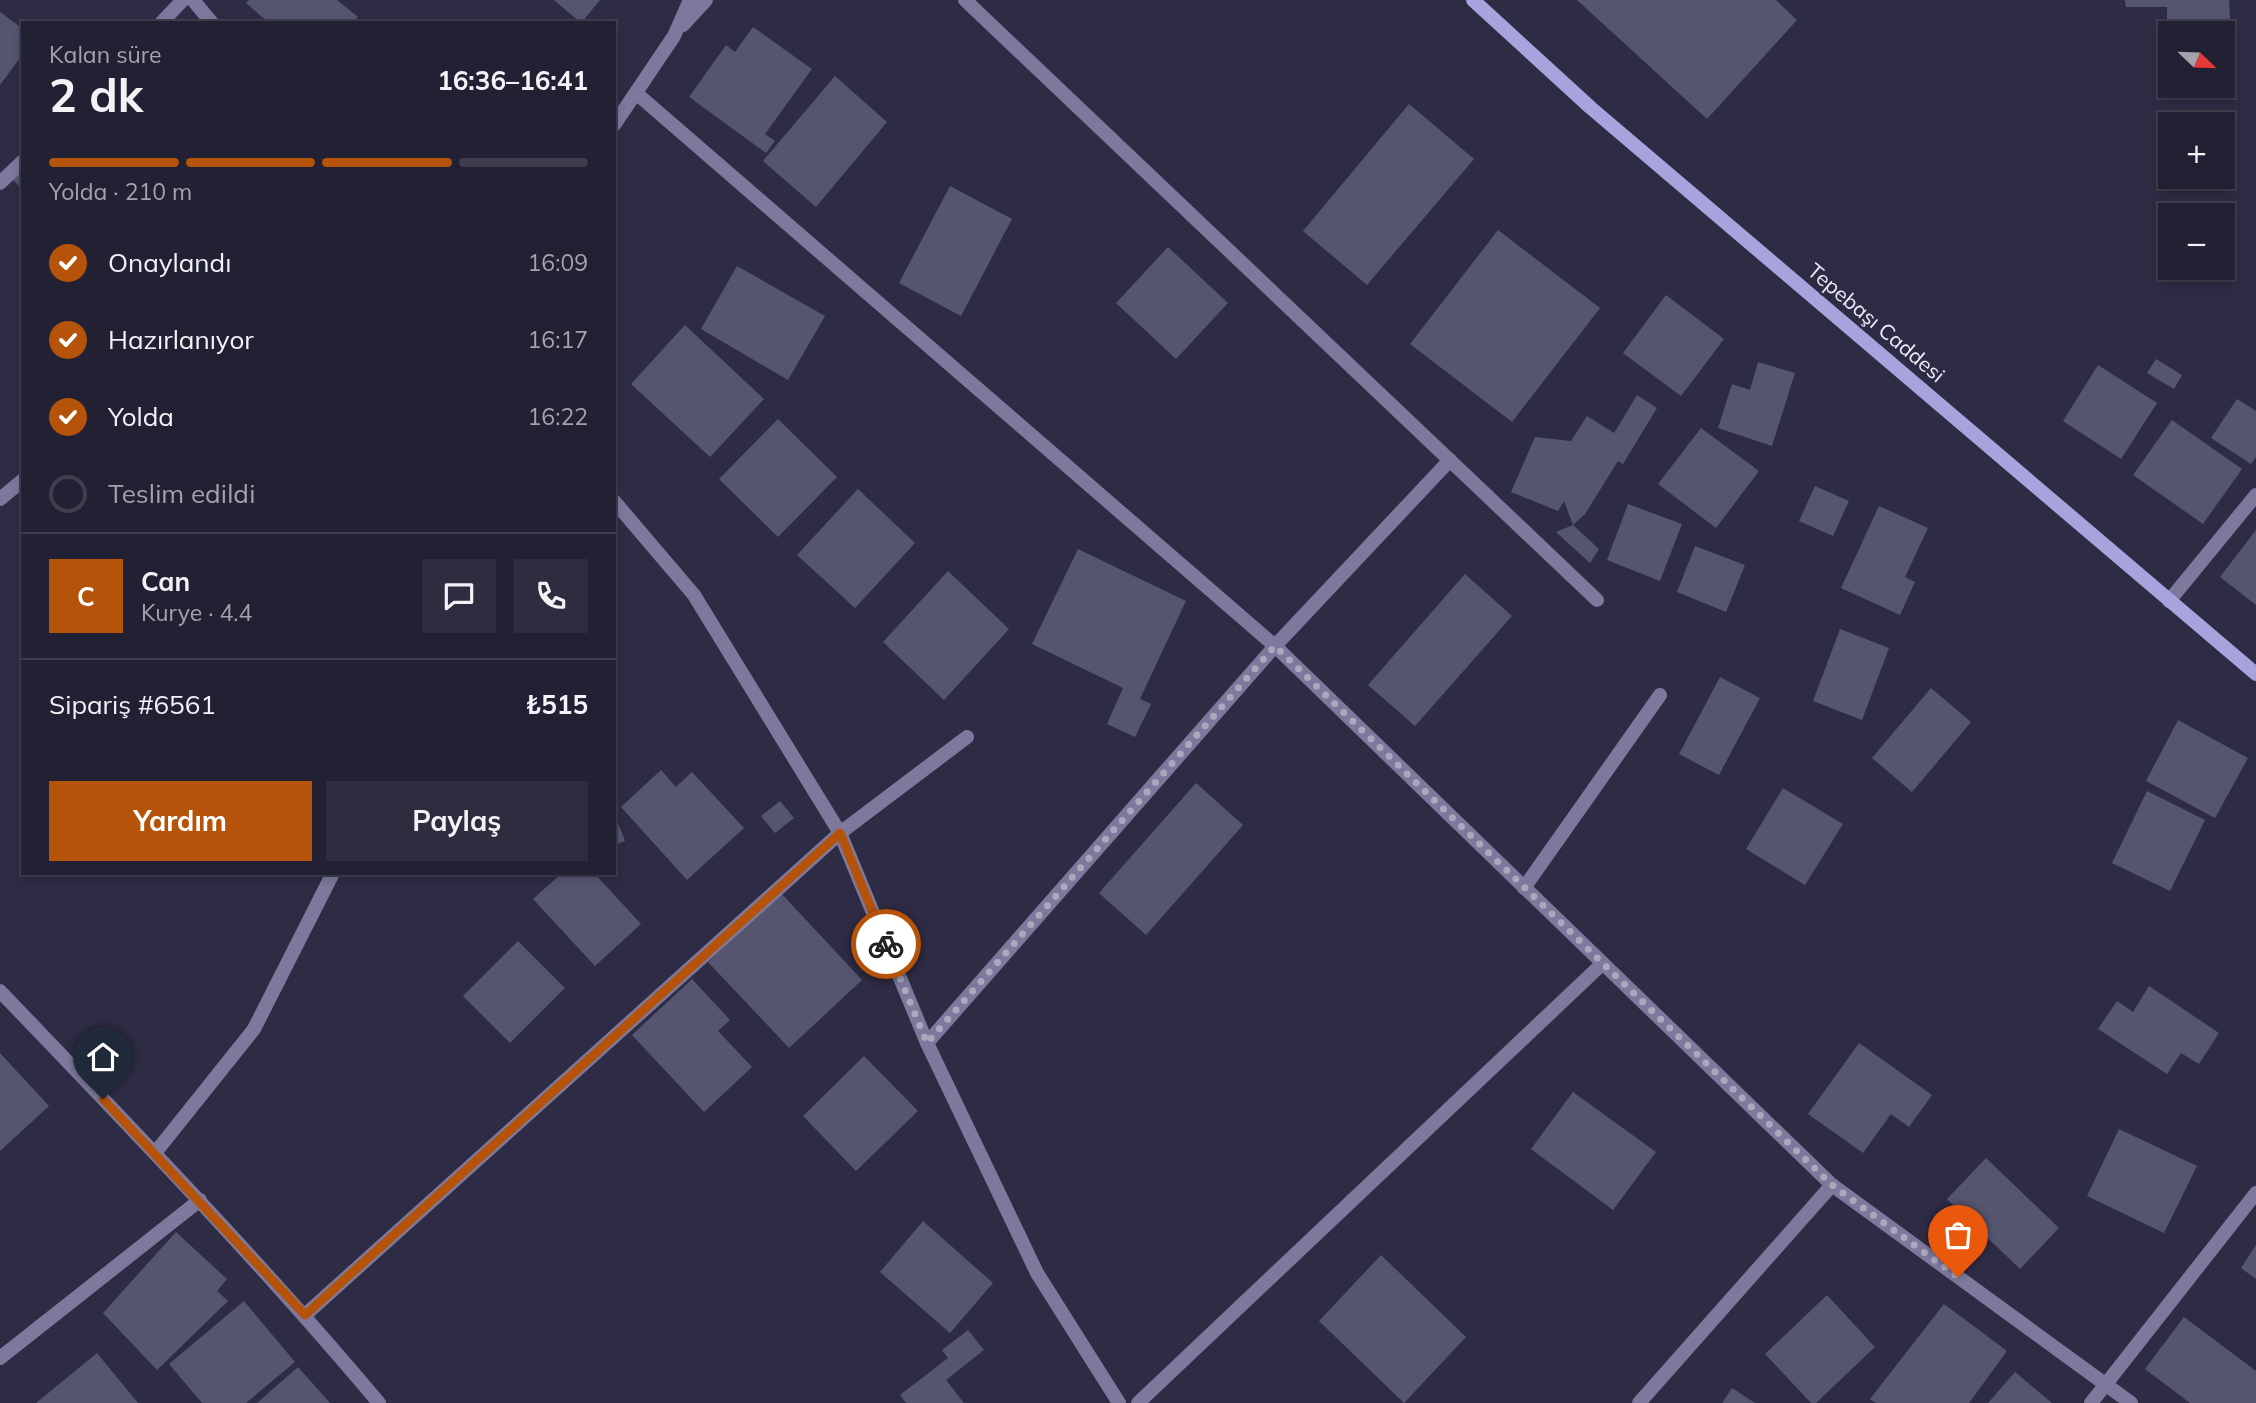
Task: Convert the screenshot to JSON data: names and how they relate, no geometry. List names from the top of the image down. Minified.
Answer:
{"streets":{"main road":["Tepebaşı Caddesi"]},"north":"bottom right","page":{"map_buttons":["+","−"],"heading":["2 dk","Kalan süre","16:36–16:41"],"panel":["Can","Kurye · 4.4","Sipariş #6561","₺515"],"bar":"Yolda · 210 m","list":[["Onaylandı","16:09"],["Hazırlanıyor","16:17"],["Yolda","16:22"],"Teslim edildi"],"round":"C","buttons":["Yardım","Paylaş"]}}
